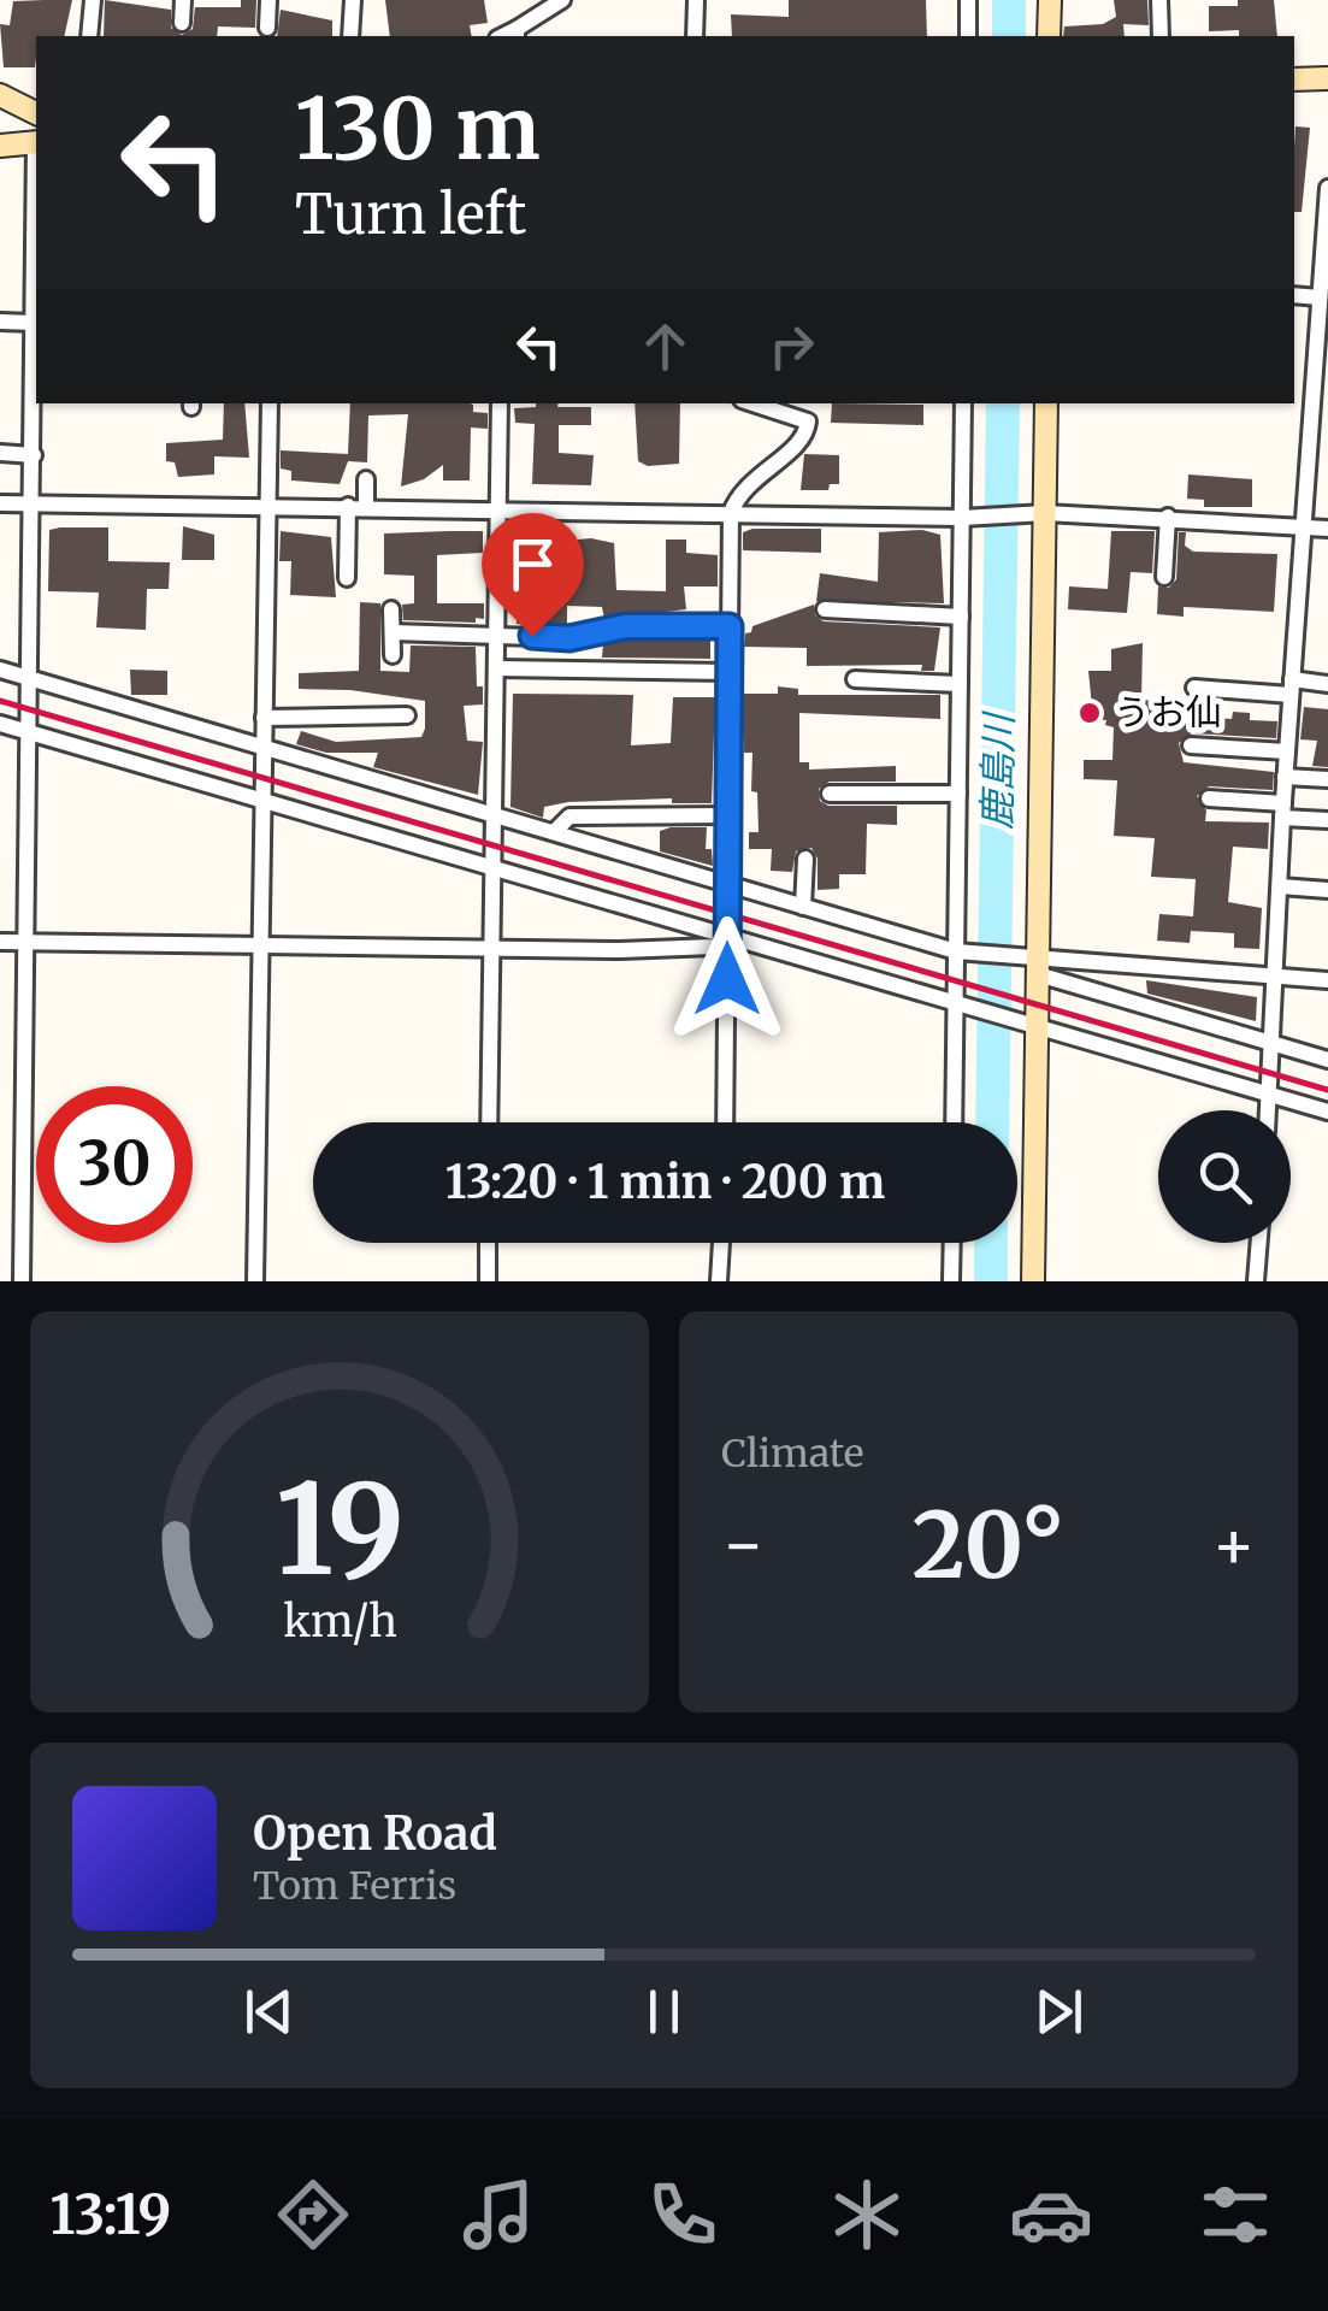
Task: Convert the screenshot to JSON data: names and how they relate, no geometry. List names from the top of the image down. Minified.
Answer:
{"water":["鹿島川"],"places":["うお仙"],"page":{"turn":["130 m","Turn left"],"limit":"30","trip":"13:20 · 1 min · 200 m","tile":"Climate","heat":["−","20°","+"],"song":["Open Road","Tom Ferris"],"tabs":"13:19","gauge":["19","km/h"]}}
